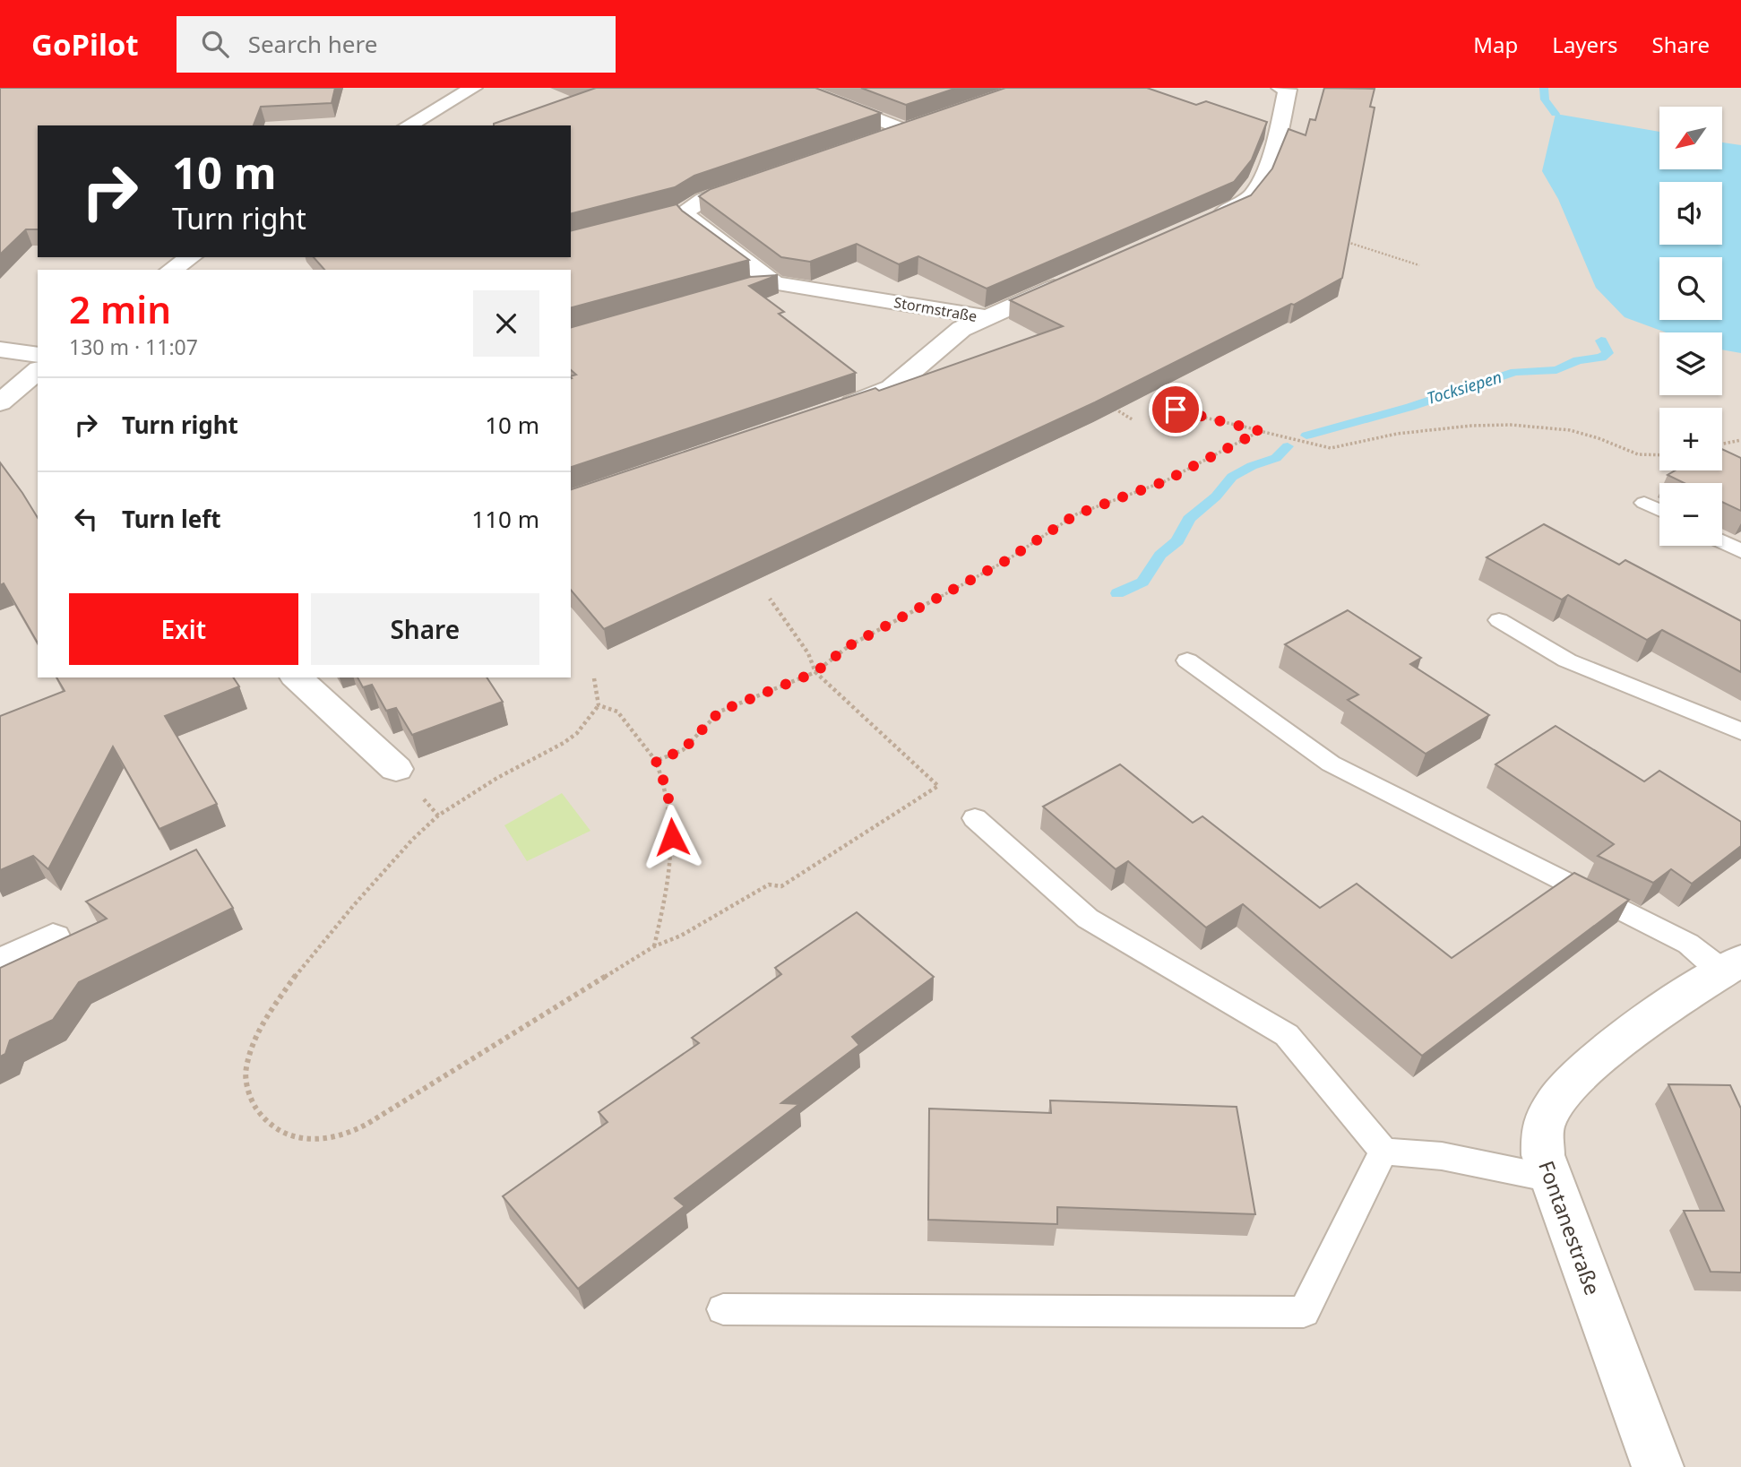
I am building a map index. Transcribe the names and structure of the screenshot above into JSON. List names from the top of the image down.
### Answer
{
  "streets": {
    "street": ["Stormstraße", "Fontanestraße"]
  },
  "water": ["Tocksiepen"],
  "north": "bottom left",
  "page": {
    "header": "GoPilot",
    "search": "Search here",
    "nav": ["Map", "Layers", "Share"],
    "map_buttons": ["+", "−"],
    "turn": ["10 m", "Turn right"],
    "heading": ["2 min", "130 m · 11:07"],
    "list": [
      {
        "name": "Turn right",
        "value": "10 m"
      },
      {
        "name": "Turn left",
        "value": "110 m"
      }
    ],
    "buttons": ["Exit", "Share"]
  }
}
